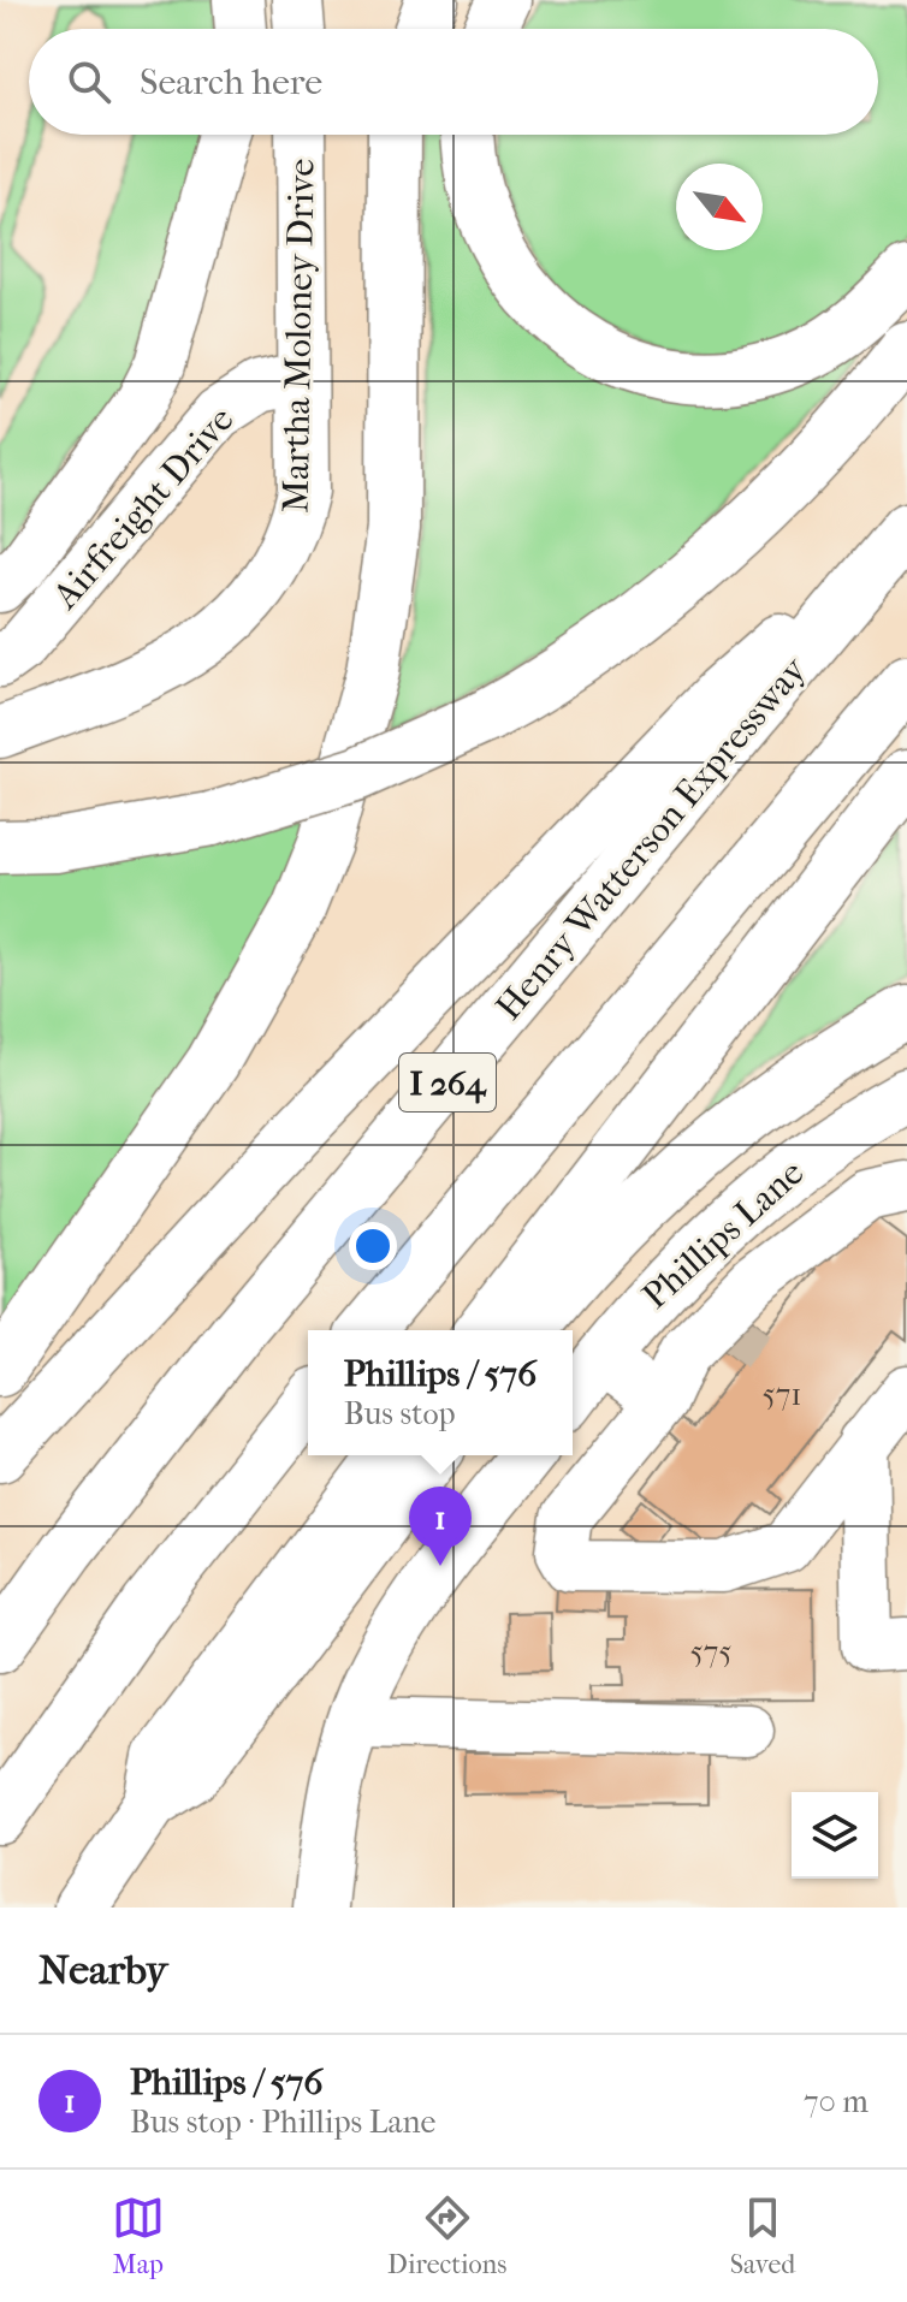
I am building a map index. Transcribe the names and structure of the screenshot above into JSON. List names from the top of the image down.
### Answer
{
  "streets": {
    "main road": ["Henry Watterson Expressway", "I 264", "Phillips Lane"],
    "street": ["Martha Moloney Drive", "Airfreight Drive"]
  },
  "crossings": [
    ["Martha Moloney Drive", "Airfreight Drive"]
  ],
  "house_numbers": ["571", "575"],
  "north": "bottom right",
  "page": {
    "search": "Search here",
    "popup": ["Phillips / 576", "Bus stop"],
    "pins": "1",
    "heading": "Nearby",
    "list": [
      {
        "mark": "1",
        "name": "Phillips / 576",
        "note": "Bus stop · Phillips Lane",
        "value": "70 m"
      }
    ],
    "nav": ["Map", "Directions", "Saved"]
  }
}
